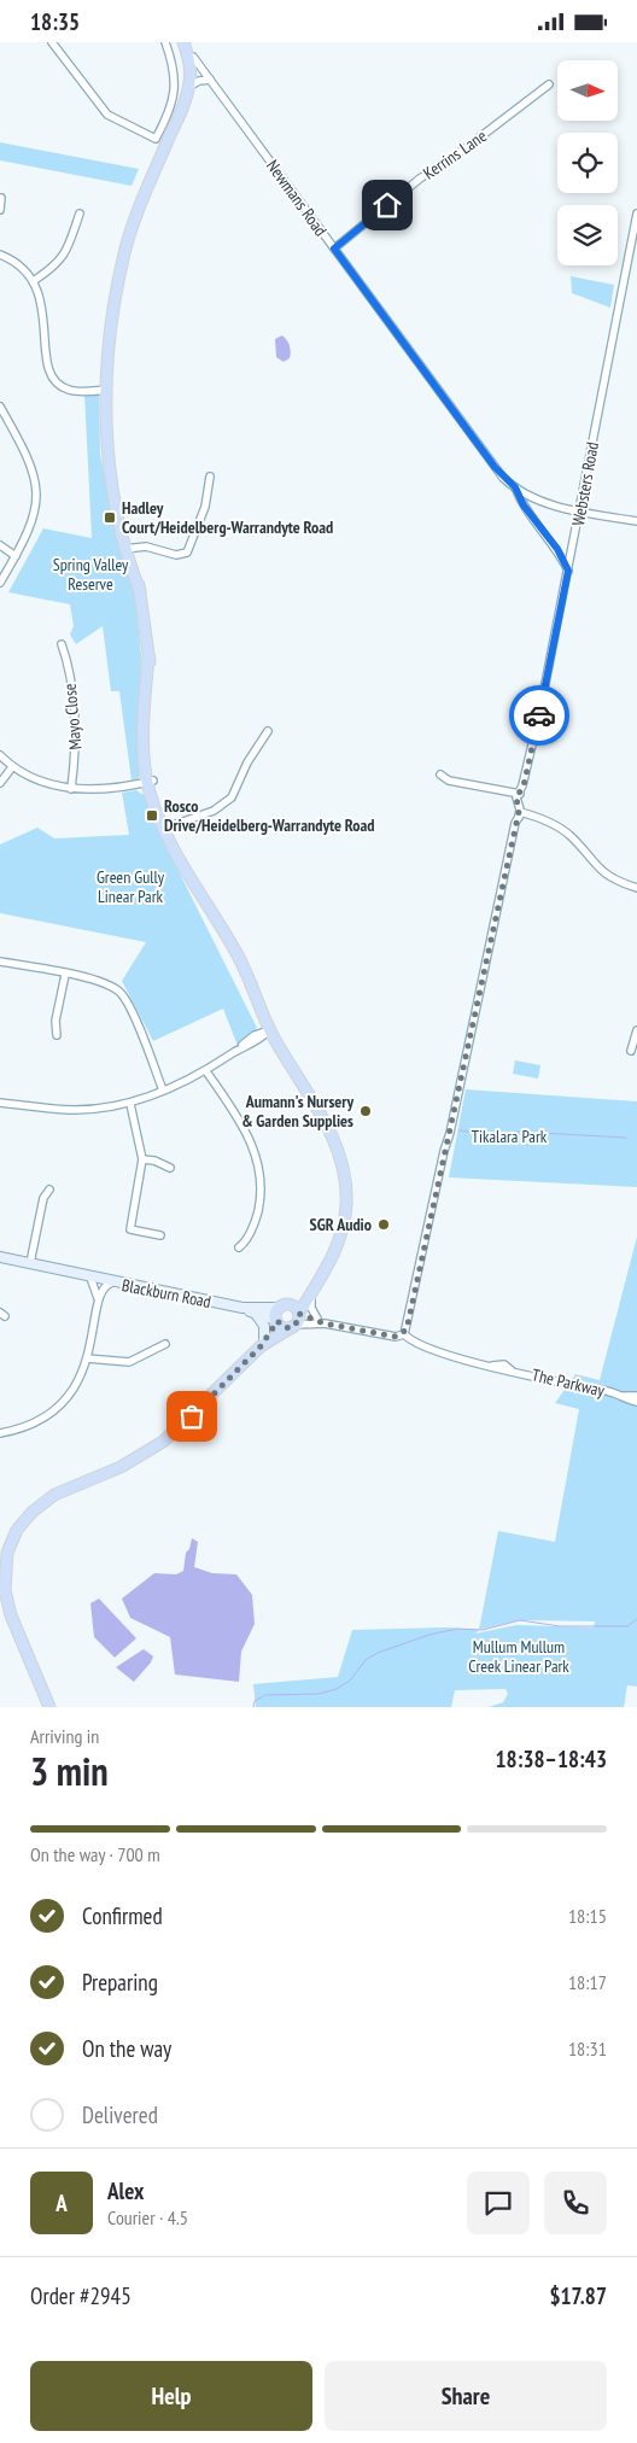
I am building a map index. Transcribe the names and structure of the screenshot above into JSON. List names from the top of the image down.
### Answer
{
  "streets": {
    "main road": ["Newmans Road", "Blackburn Road"],
    "street": [
      "Kerrins Lane",
      "Websters Road",
      "Mayo Close",
      "The Parkway"
    ]
  },
  "crossings": [
    ["Kerrins Lane", "Newmans Road"],
    ["Newmans Road", "Websters Road"],
    ["Websters Road", "The Parkway"]
  ],
  "parks": [
    "Spring Valley Reserve",
    "Green Gully Linear Park",
    "Tikalara Park",
    "Mullum Mullum Creek Linear Park"
  ],
  "places": {
    "transit": ["Hadley Court/Heidelberg-Warrandyte Road", "Rosco Drive/Heidelberg-Warrandyte Road"],
    "other": ["Aumann's Nursery & Garden Supplies", "SGR Audio"]
  },
  "north": "right",
  "page": {
    "status": "18:35",
    "heading": ["3 min", "Arriving in", "18:38–18:43"],
    "panel": [
      "Alex",
      "Courier · 4.5",
      "Order #2945",
      "$17.87"
    ],
    "bar": "On the way · 700 m",
    "list": [
      ["Confirmed", "18:15"],
      ["Preparing", "18:17"],
      ["On the way", "18:31"],
      "Delivered"
    ],
    "round": "A",
    "buttons": ["Help", "Share"]
  }
}
